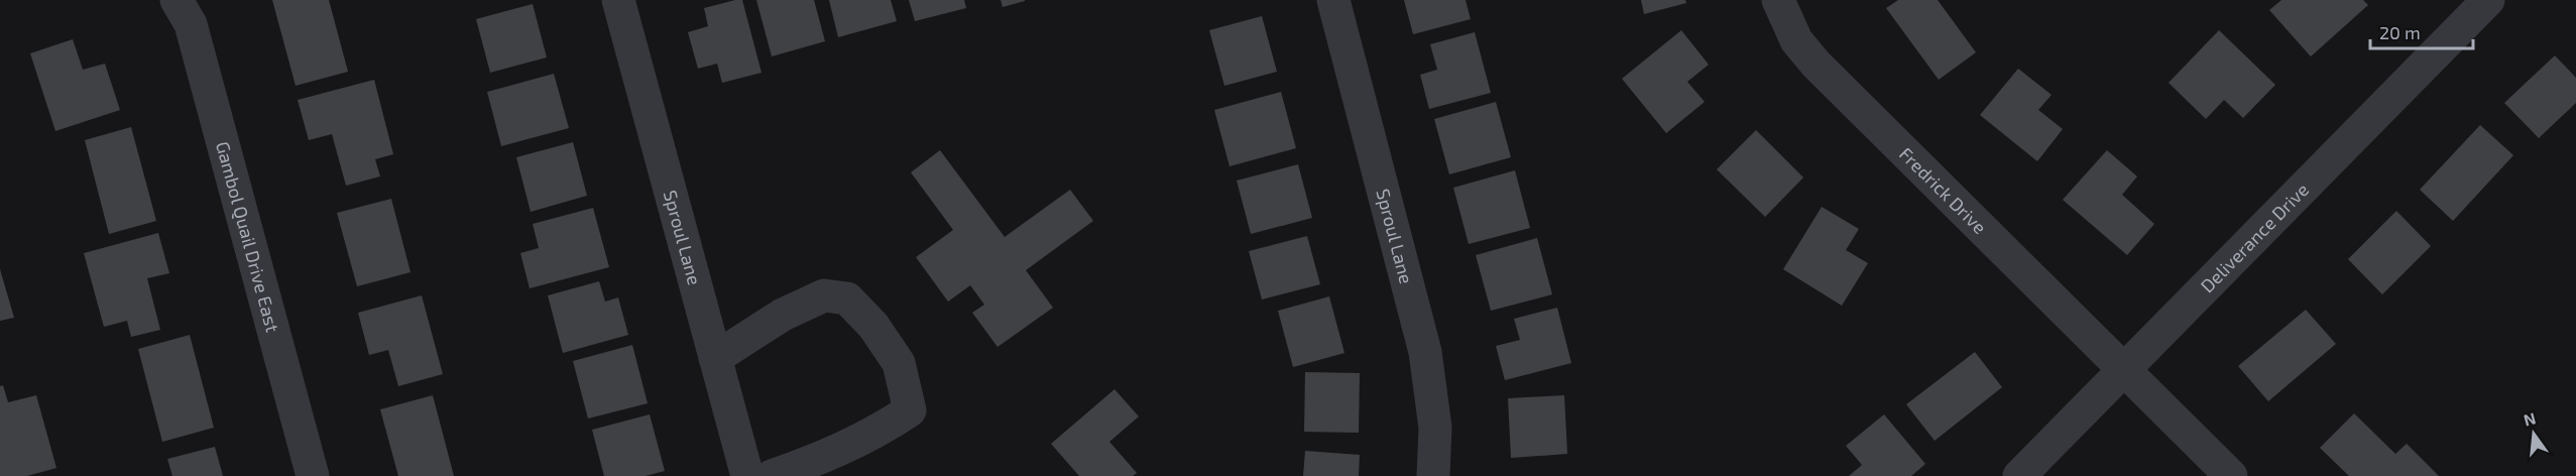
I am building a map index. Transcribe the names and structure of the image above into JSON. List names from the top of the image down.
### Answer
{
  "streets": {
    "street": [
      "Fredrick Drive",
      "Sproul Lane",
      "Gambol Quail Drive East",
      "Deliverance Drive"
    ]
  },
  "crossings": [
    ["Fredrick Drive", "Deliverance Drive"]
  ],
  "scale_bar": "20 m",
  "north": "top"
}
